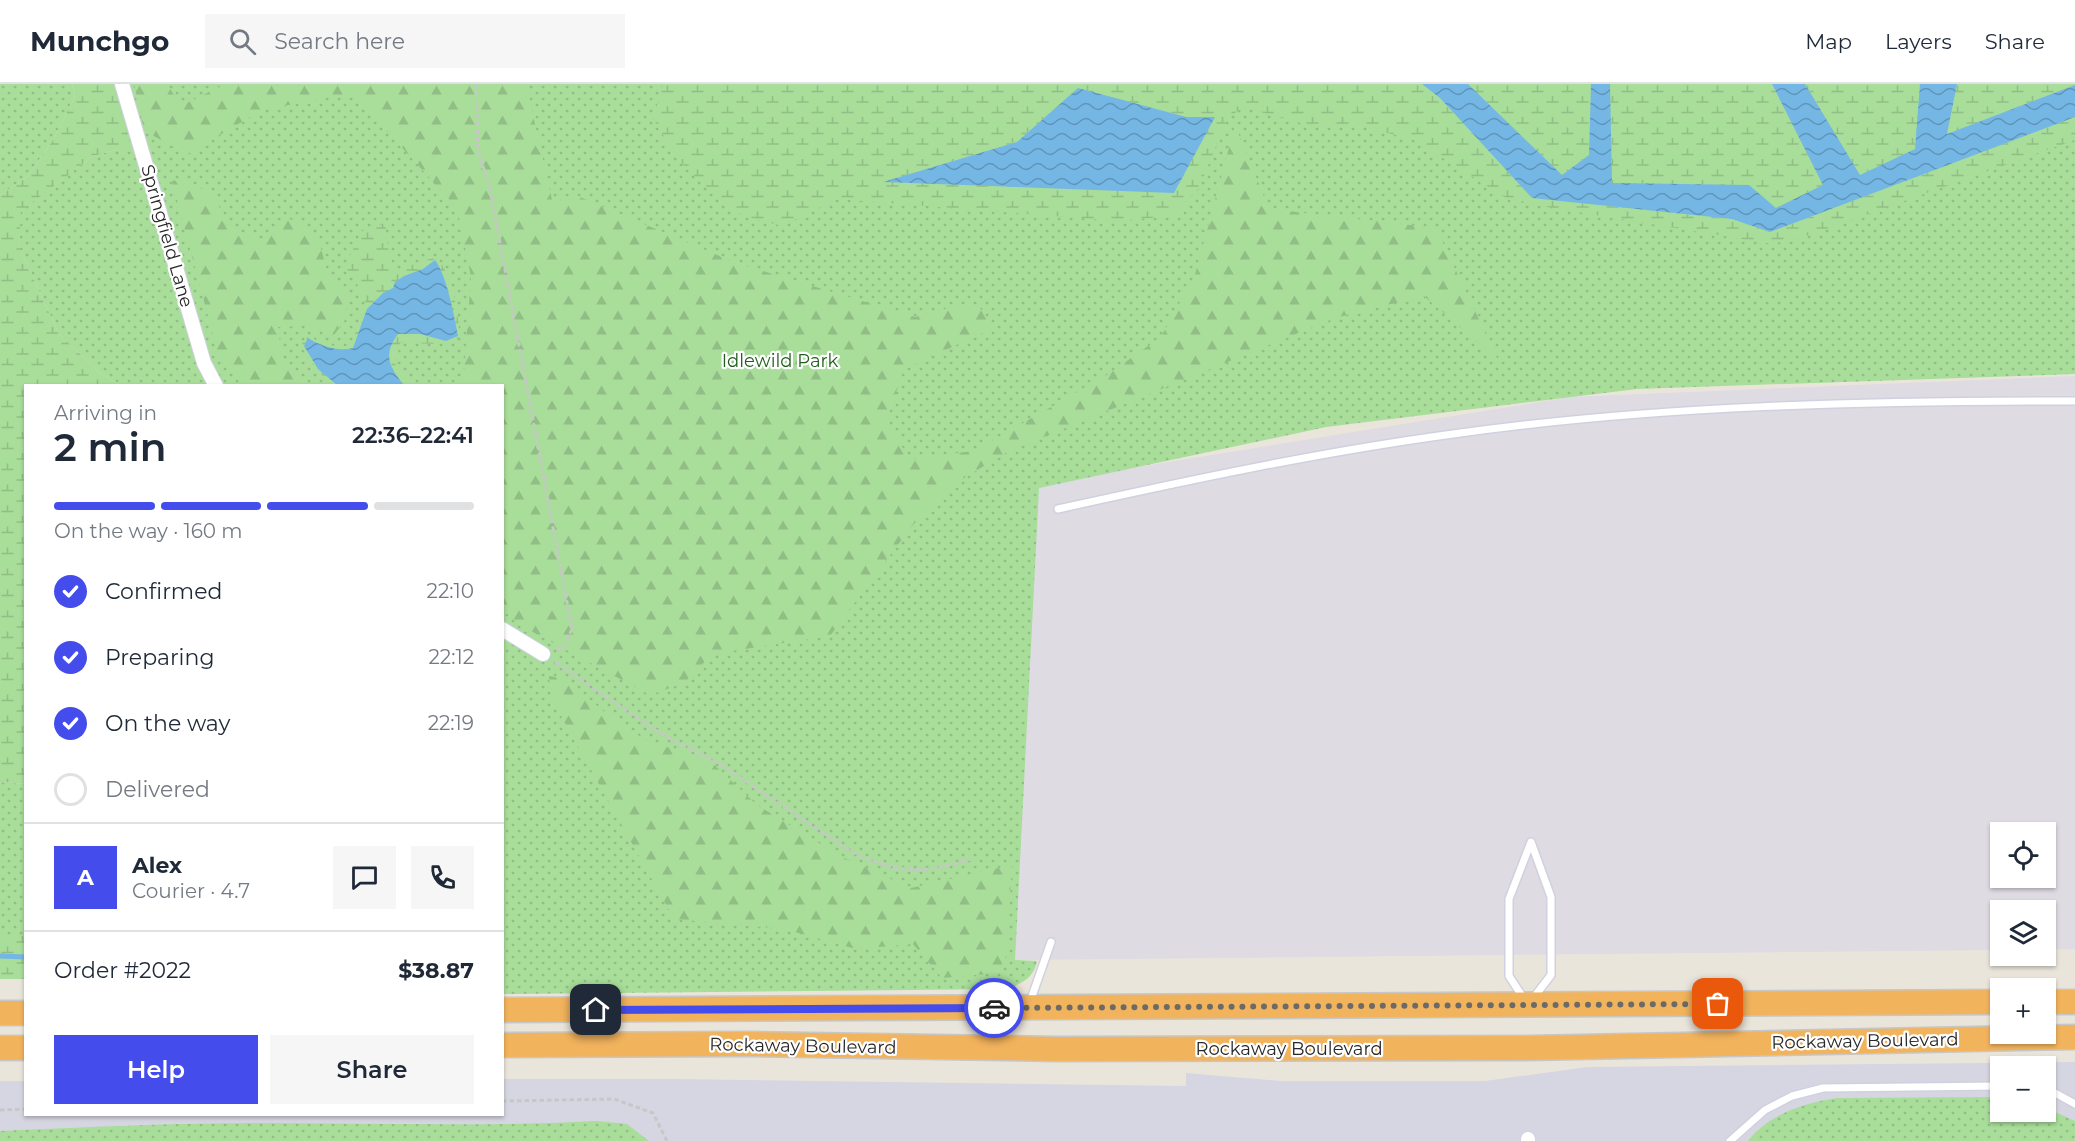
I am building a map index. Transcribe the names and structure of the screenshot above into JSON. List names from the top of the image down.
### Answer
{
  "streets": {
    "highway": ["Rockaway Boulevard"],
    "street": ["Springfield Lane"]
  },
  "parks": ["Idlewild Park"],
  "page": {
    "header": "Munchgo",
    "search": "Search here",
    "nav": ["Map", "Layers", "Share"],
    "heading": ["2 min", "Arriving in", "22:36–22:41"],
    "panel": [
      "Alex",
      "Courier · 4.7",
      "Order #2022",
      "$38.87"
    ],
    "bar": "On the way · 160 m",
    "list": [
      ["Confirmed", "22:10"],
      ["Preparing", "22:12"],
      ["On the way", "22:19"],
      "Delivered"
    ],
    "map_buttons": ["+", "−"],
    "round": "A",
    "buttons": ["Help", "Share"]
  }
}
